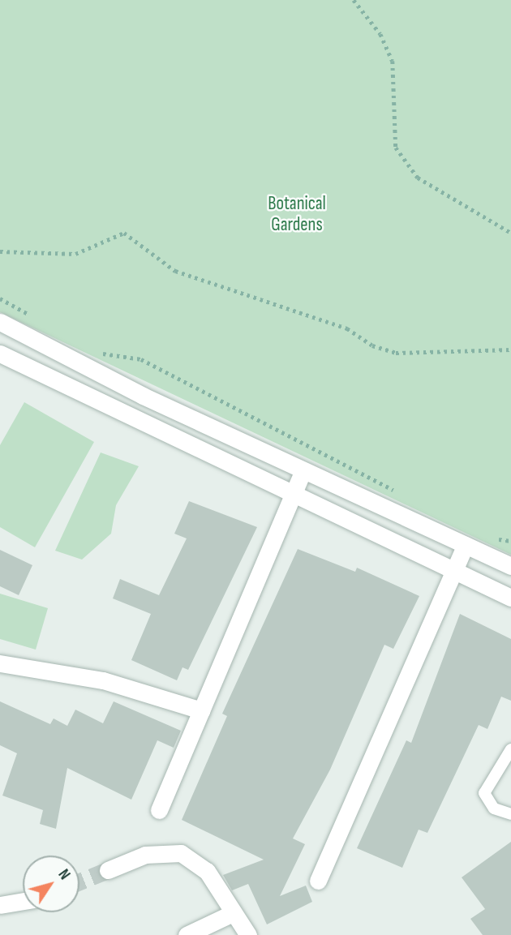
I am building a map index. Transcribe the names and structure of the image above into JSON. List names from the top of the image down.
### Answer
{
  "parks": ["Botanical Gardens"],
  "north": "top right"
}
